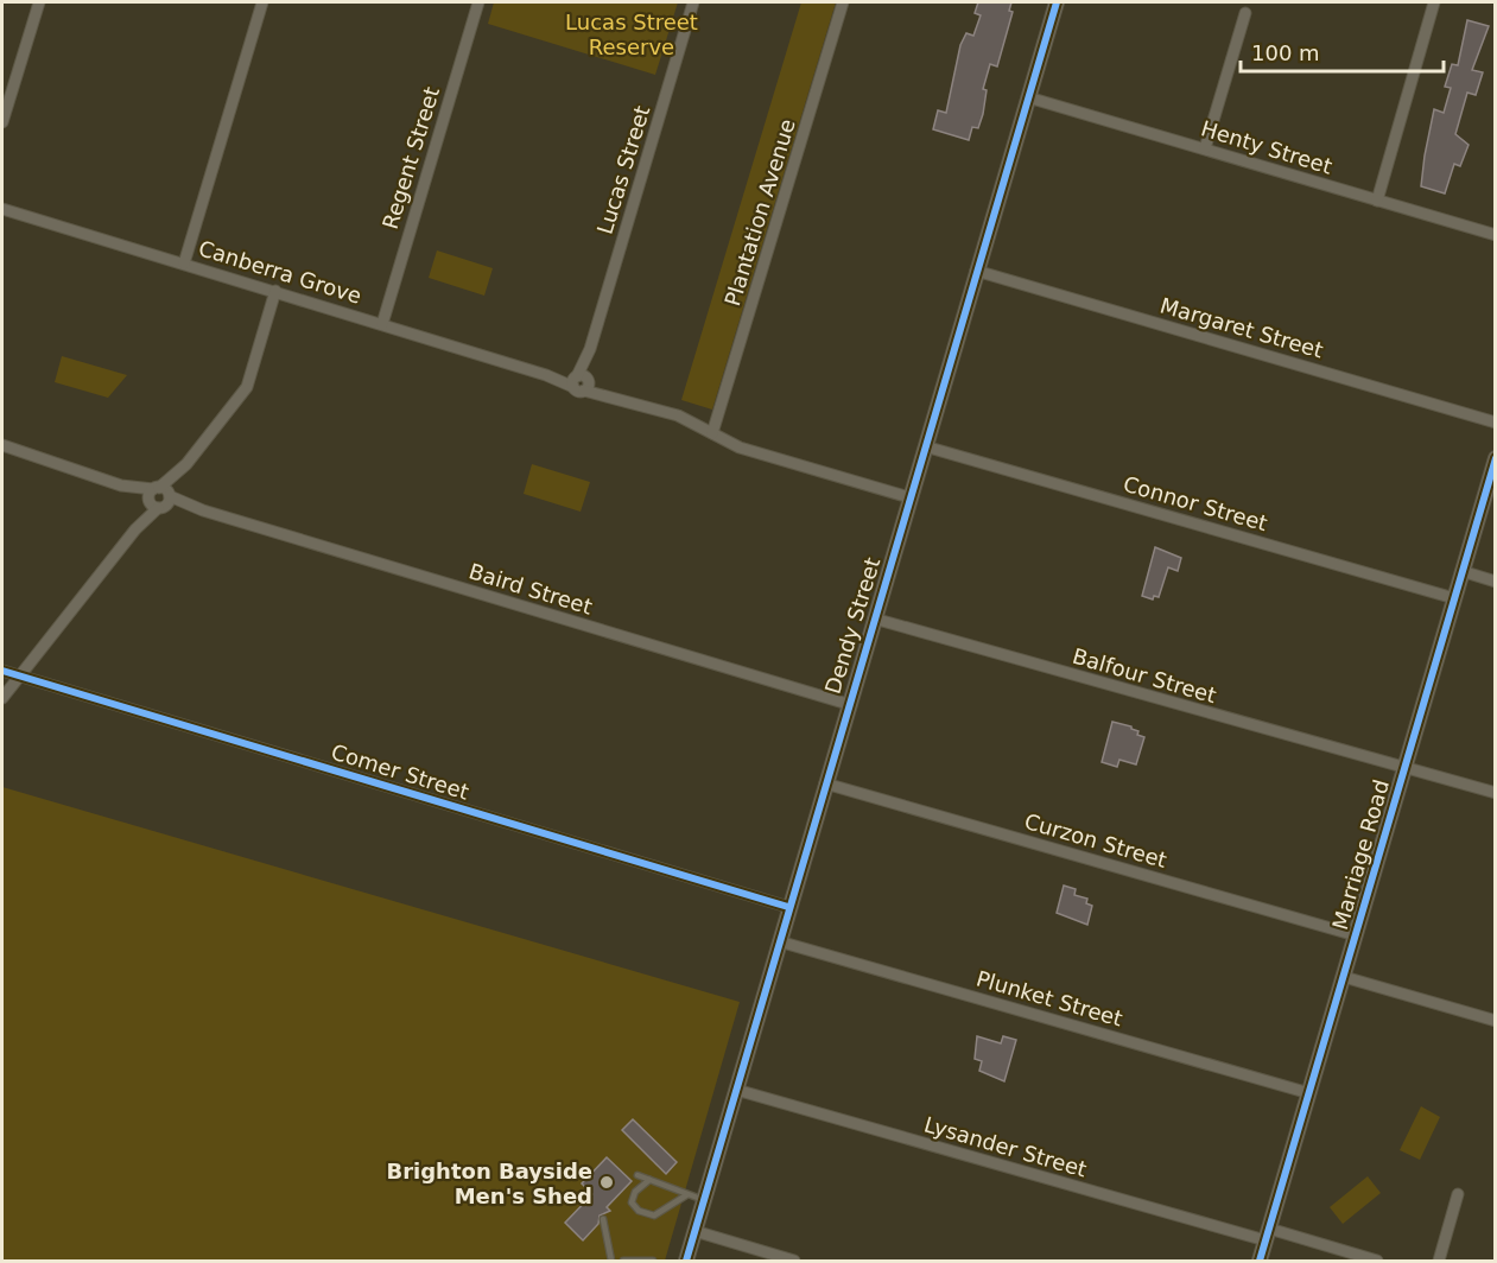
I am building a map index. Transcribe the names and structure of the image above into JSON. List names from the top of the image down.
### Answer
{
  "streets": {
    "street": [
      "Henty Street",
      "Regent Street",
      "Lucas Street",
      "Plantation Avenue",
      "Canberra Grove",
      "Margaret Street",
      "Connor Street",
      "Baird Street",
      "Dendy Street",
      "Balfour Street",
      "Comer Street",
      "Curzon Street",
      "Marriage Road",
      "Plunket Street",
      "Lysander Street"
    ]
  },
  "crossings": [
    ["Henty Street", "Dendy Street"],
    ["Regent Street", "Canberra Grove"],
    ["Lucas Street", "Canberra Grove"],
    ["Plantation Avenue", "Canberra Grove"],
    ["Canberra Grove", "Dendy Street"],
    ["Margaret Street", "Dendy Street"],
    ["Connor Street", "Dendy Street"],
    ["Connor Street", "Marriage Road"],
    ["Baird Street", "Dendy Street"],
    ["Dendy Street", "Balfour Street"],
    ["Dendy Street", "Comer Street"],
    ["Dendy Street", "Curzon Street"],
    ["Dendy Street", "Plunket Street"],
    ["Dendy Street", "Lysander Street"],
    ["Balfour Street", "Marriage Road"],
    ["Curzon Street", "Marriage Road"],
    ["Marriage Road", "Plunket Street"],
    ["Marriage Road", "Lysander Street"]
  ],
  "parks": ["Lucas Street Reserve"],
  "places": ["Brighton Bayside Men's Shed"],
  "scale_bar": "100 m"
}
